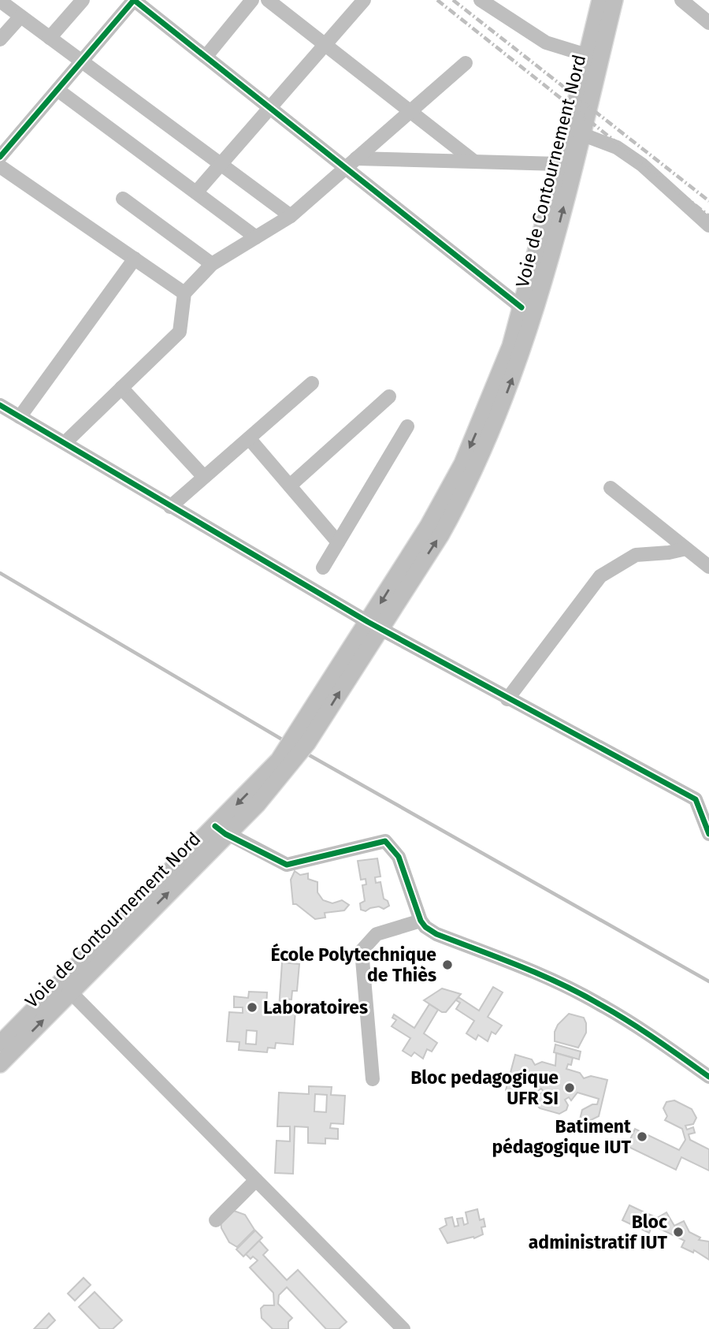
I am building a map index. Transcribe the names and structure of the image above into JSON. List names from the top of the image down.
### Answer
{
  "streets": {
    "main road": ["Voie de Contournement Nord"]
  },
  "places": [
    "École Polytechnique de Thiès",
    "Laboratoires",
    "Bloc pedagogique UFR SI",
    "Batiment pédagogique IUT",
    "Bloc administratif IUT"
  ]
}
